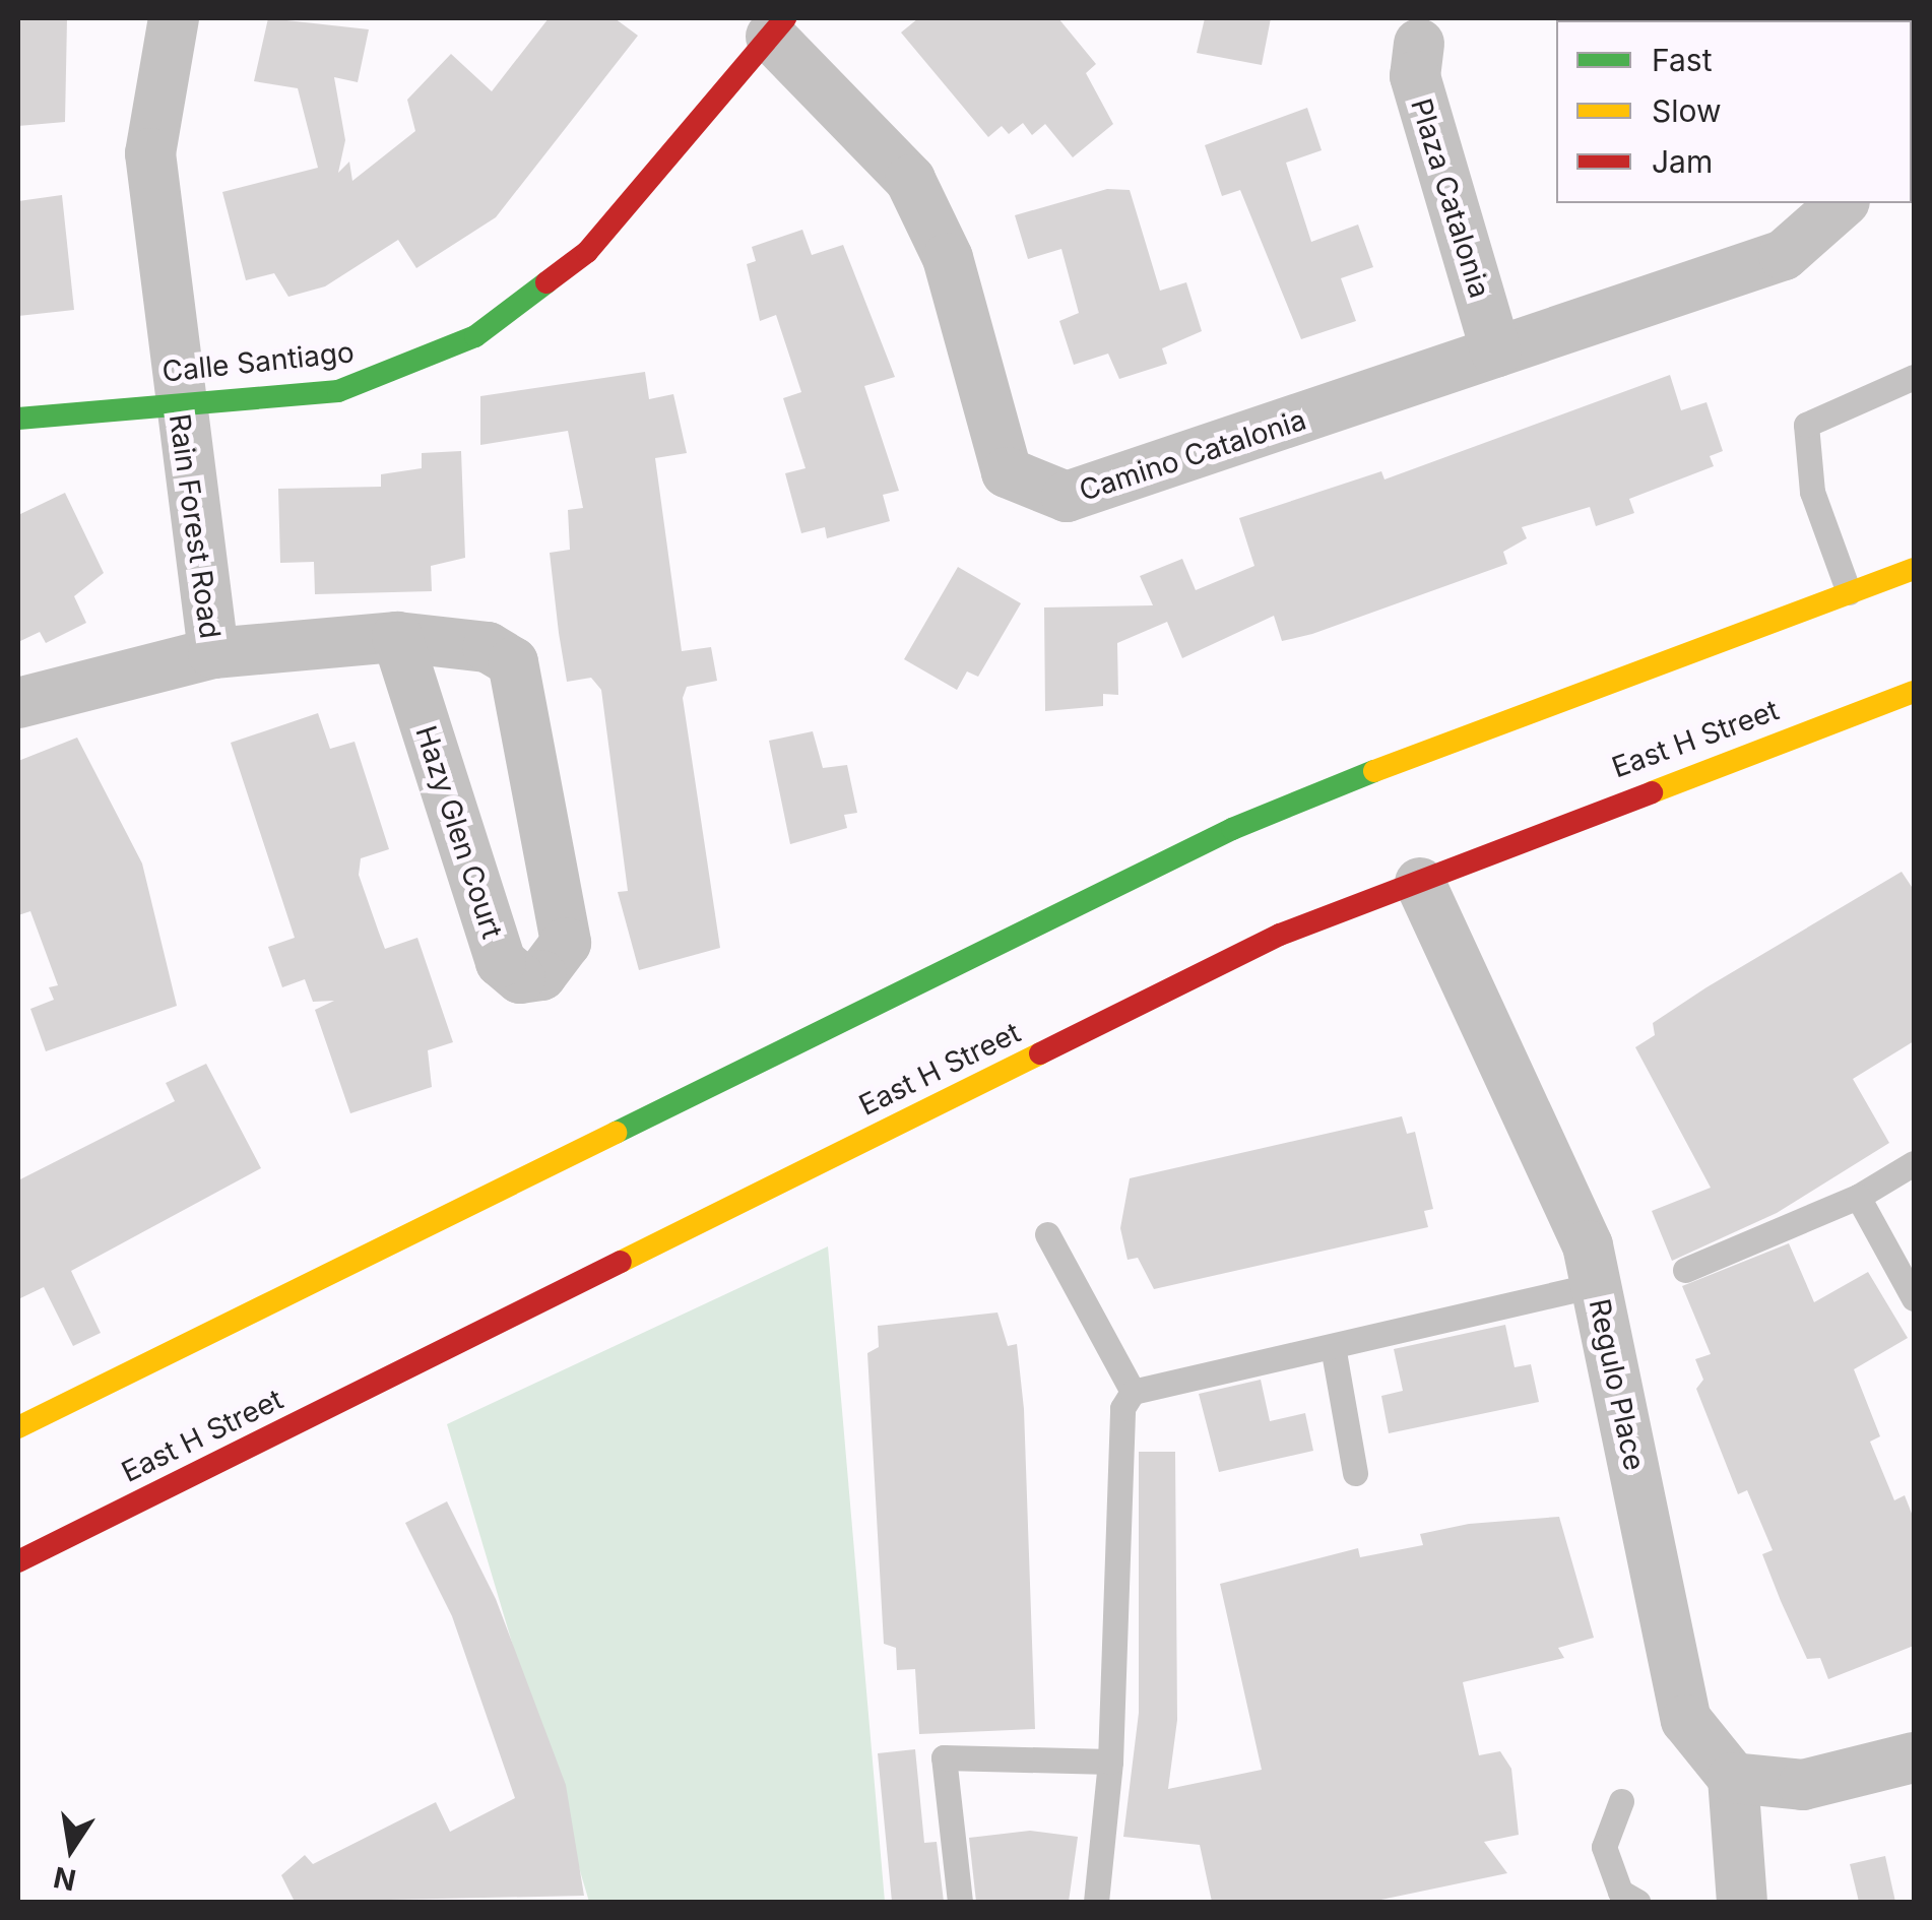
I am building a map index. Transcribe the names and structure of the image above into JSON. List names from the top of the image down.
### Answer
{
  "streets": {
    "main road": ["Calle Santiago", "East H Street"],
    "street": [
      "Plaza Catalonia",
      "Camino Catalonia",
      "Rain Forest Road",
      "Hazy Glen Court",
      "Regulo Place"
    ]
  },
  "crossings": [
    ["Plaza Catalonia", "Camino Catalonia"],
    ["Calle Santiago", "Camino Catalonia"],
    ["Calle Santiago", "Rain Forest Road"],
    ["Rain Forest Road", "Hazy Glen Court"],
    ["East H Street", "Regulo Place"]
  ],
  "legend": ["Fast", "Slow", "Jam"],
  "north": "bottom"
}
